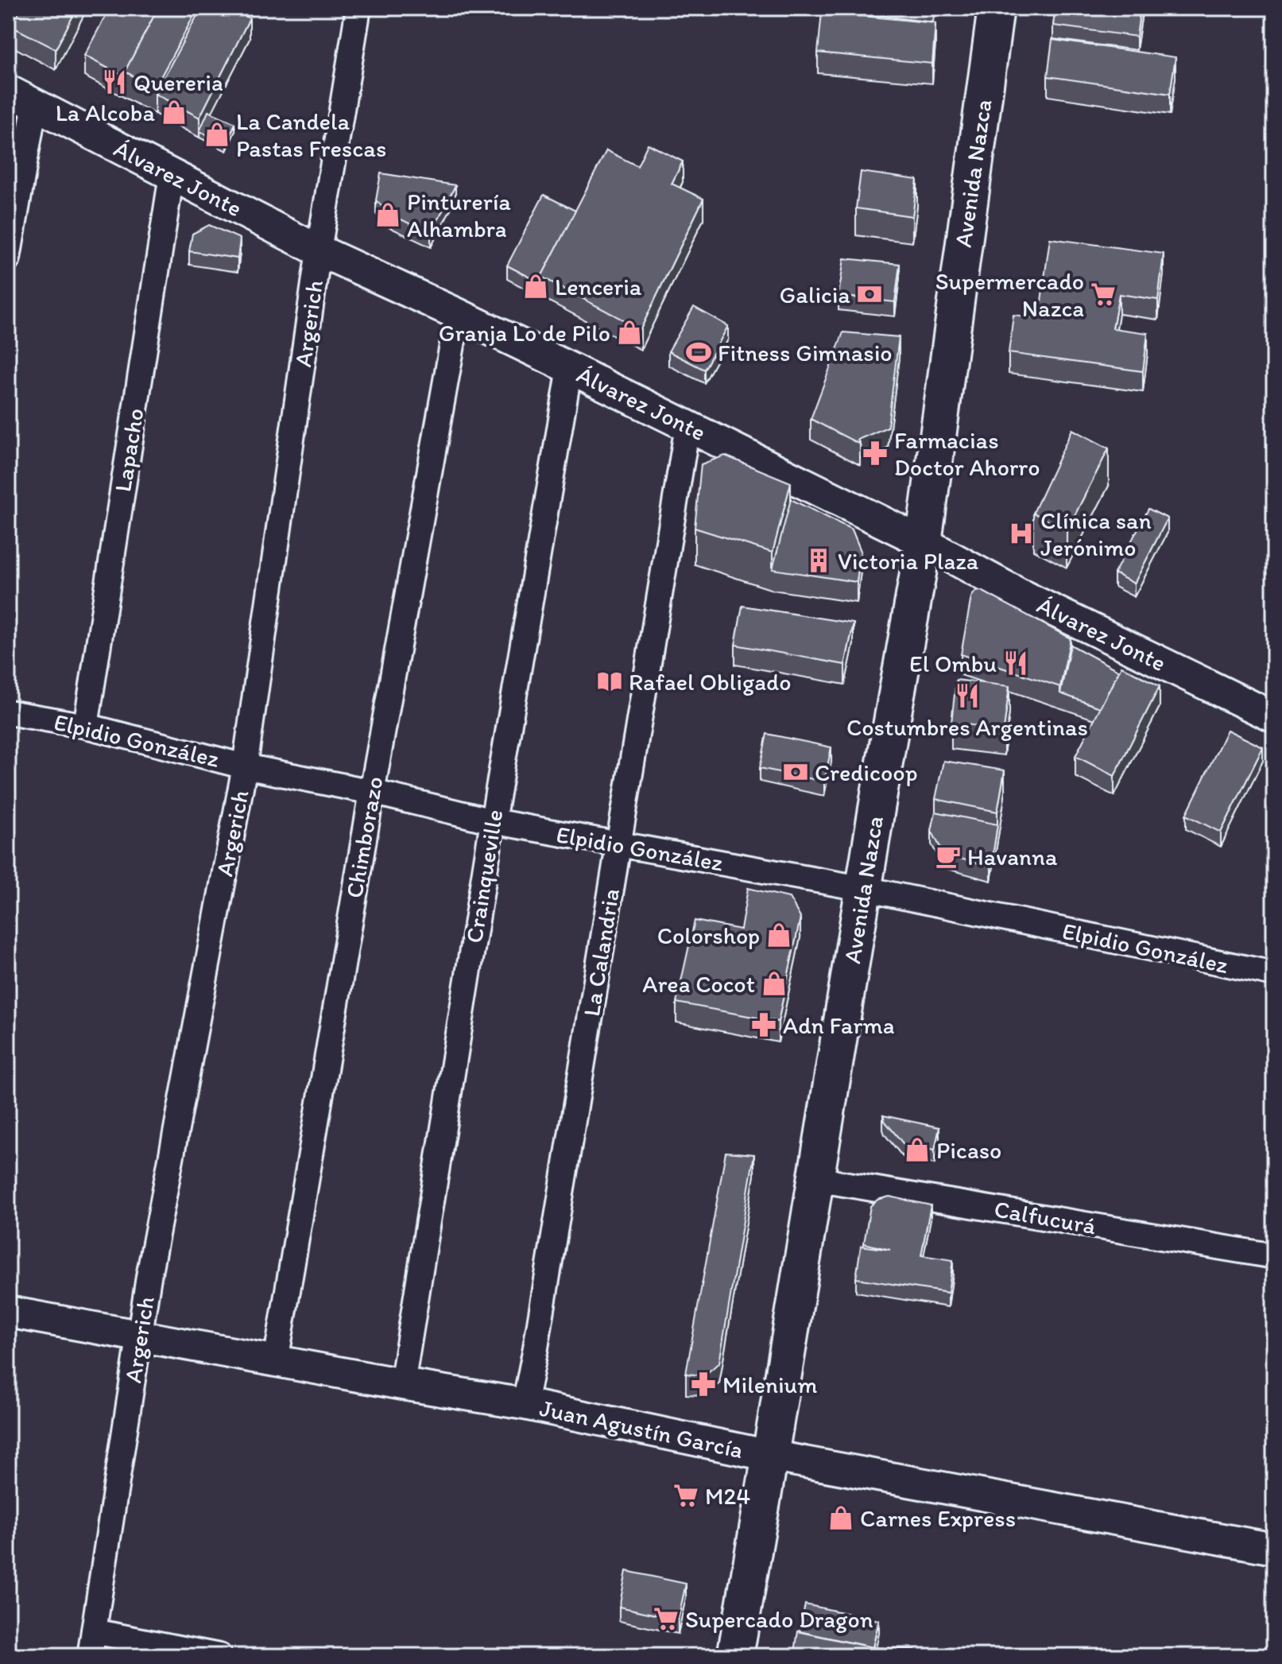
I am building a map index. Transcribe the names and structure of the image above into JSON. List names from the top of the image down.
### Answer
{
  "streets": {
    "main road": ["Avenida Nazca"],
    "street": [
      "Álvarez Jonte",
      "Argerich",
      "Lapacho",
      "Elpidio González",
      "Chimborazo",
      "Crainqueville",
      "La Calandria",
      "Calfucurá",
      "Juan Agustín García"
    ]
  },
  "crossings": [
    ["Avenida Nazca", "Álvarez Jonte"],
    ["Avenida Nazca", "Elpidio González"],
    ["Avenida Nazca", "Calfucurá"],
    ["Avenida Nazca", "Juan Agustín García"],
    ["Álvarez Jonte", "Argerich"],
    ["Álvarez Jonte", "Lapacho"],
    ["Álvarez Jonte", "Chimborazo"],
    ["Álvarez Jonte", "Crainqueville"],
    ["Álvarez Jonte", "La Calandria"],
    ["Argerich", "Elpidio González"],
    ["Argerich", "Juan Agustín García"],
    ["Lapacho", "Elpidio González"],
    ["Elpidio González", "Chimborazo"],
    ["Elpidio González", "Crainqueville"],
    ["Elpidio González", "La Calandria"],
    ["Chimborazo", "Juan Agustín García"],
    ["Crainqueville", "Juan Agustín García"],
    ["La Calandria", "Juan Agustín García"]
  ],
  "places": {
    "restaurant": ["Quereria", "El Ombu", "Costumbres Argentinas"],
    "shop": [
      "La Alcoba",
      "La Candela Pastas Frescas",
      "Pinturería Alhambra",
      "Lenceria",
      "Granja Lo de Pilo",
      "Colorshop",
      "Area Cocot",
      "Picaso",
      "Carnes Express"
    ],
    "bank": ["Galicia", "Credicoop"],
    "supermarket": ["Supermercado Nazca", "M24", "Supercado Dragon"],
    "sports": ["Fitness Gimnasio"],
    "pharmacy": ["Farmacias Doctor Ahorro", "Adn Farma", "Milenium"],
    "hospital": ["Clínica san Jerónimo"],
    "building": ["Victoria Plaza"],
    "library": ["Rafael Obligado"],
    "cafe": ["Havanna"]
  }
}
